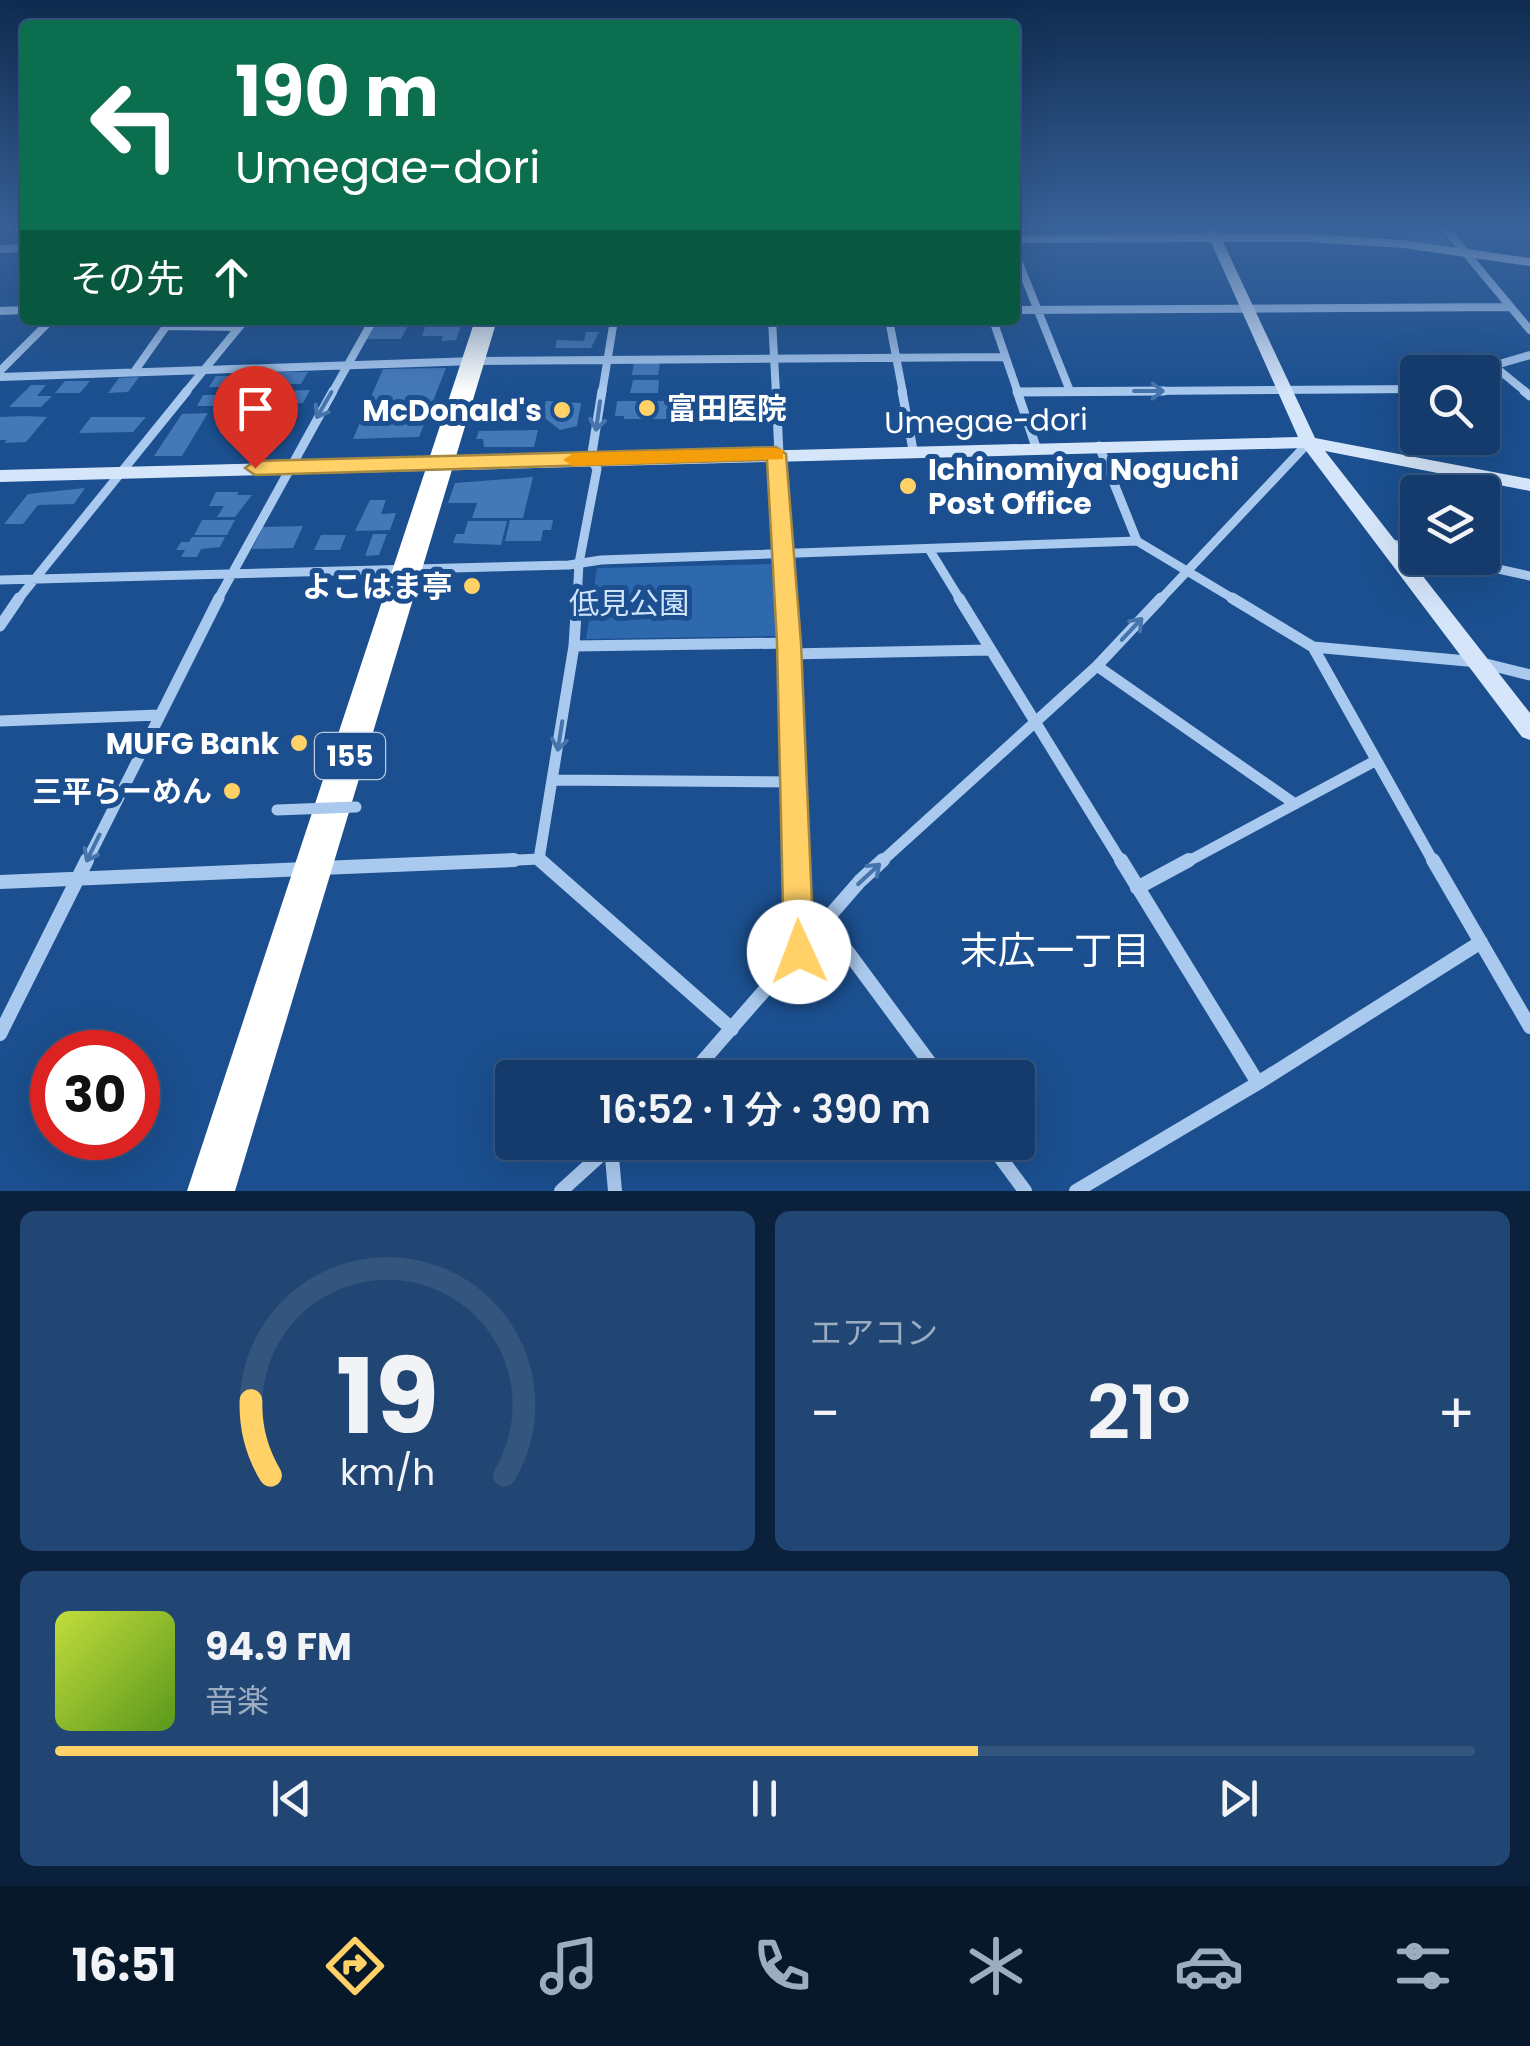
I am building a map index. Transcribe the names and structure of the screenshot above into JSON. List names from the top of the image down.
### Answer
{
  "streets": {
    "highway": ["155"],
    "street": ["Umegae-dori"]
  },
  "crossings": [
    ["Umegae-dori", "155"]
  ],
  "districts": ["末広一丁目"],
  "parks": ["低見公園"],
  "places": [
    "富田医院",
    "McDonald's",
    "Ichinomiya Noguchi Post Office",
    "よこはま亭",
    "MUFG Bank",
    "三平らーめん"
  ],
  "page": {
    "turn": ["190 m", "Umegae-dori"],
    "then": "その先",
    "limit": "30",
    "trip": "16:52 · 1 分 · 390 m",
    "tile": "エアコン",
    "heat": ["−", "21°", "+"],
    "song": ["94.9 FM", "音楽"],
    "tabs": "16:51",
    "gauge": ["19", "km/h"]
  }
}
